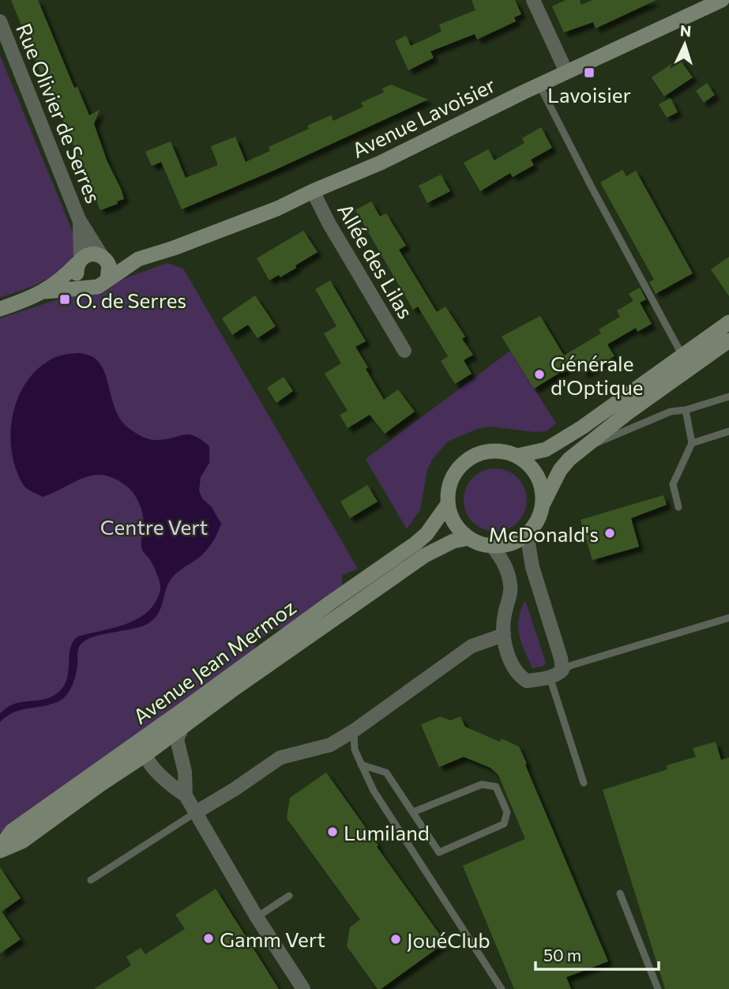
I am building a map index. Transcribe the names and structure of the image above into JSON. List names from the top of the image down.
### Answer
{
  "streets": {
    "main road": ["Avenue Lavoisier", "Avenue Jean Mermoz"],
    "street": ["Rue Olivier de Serres", "Allée des Lilas"]
  },
  "crossings": [
    ["Rue Olivier de Serres", "Avenue Lavoisier"],
    ["Avenue Lavoisier", "Allée des Lilas"]
  ],
  "parks": ["Centre Vert"],
  "places": {
    "transit": ["Lavoisier", "O. de Serres"],
    "other": [
      "Générale d'Optique",
      "McDonald's",
      "Lumiland",
      "Gamm Vert",
      "JouéClub"
    ]
  },
  "scale_bar": "50 m",
  "north": "top"
}
